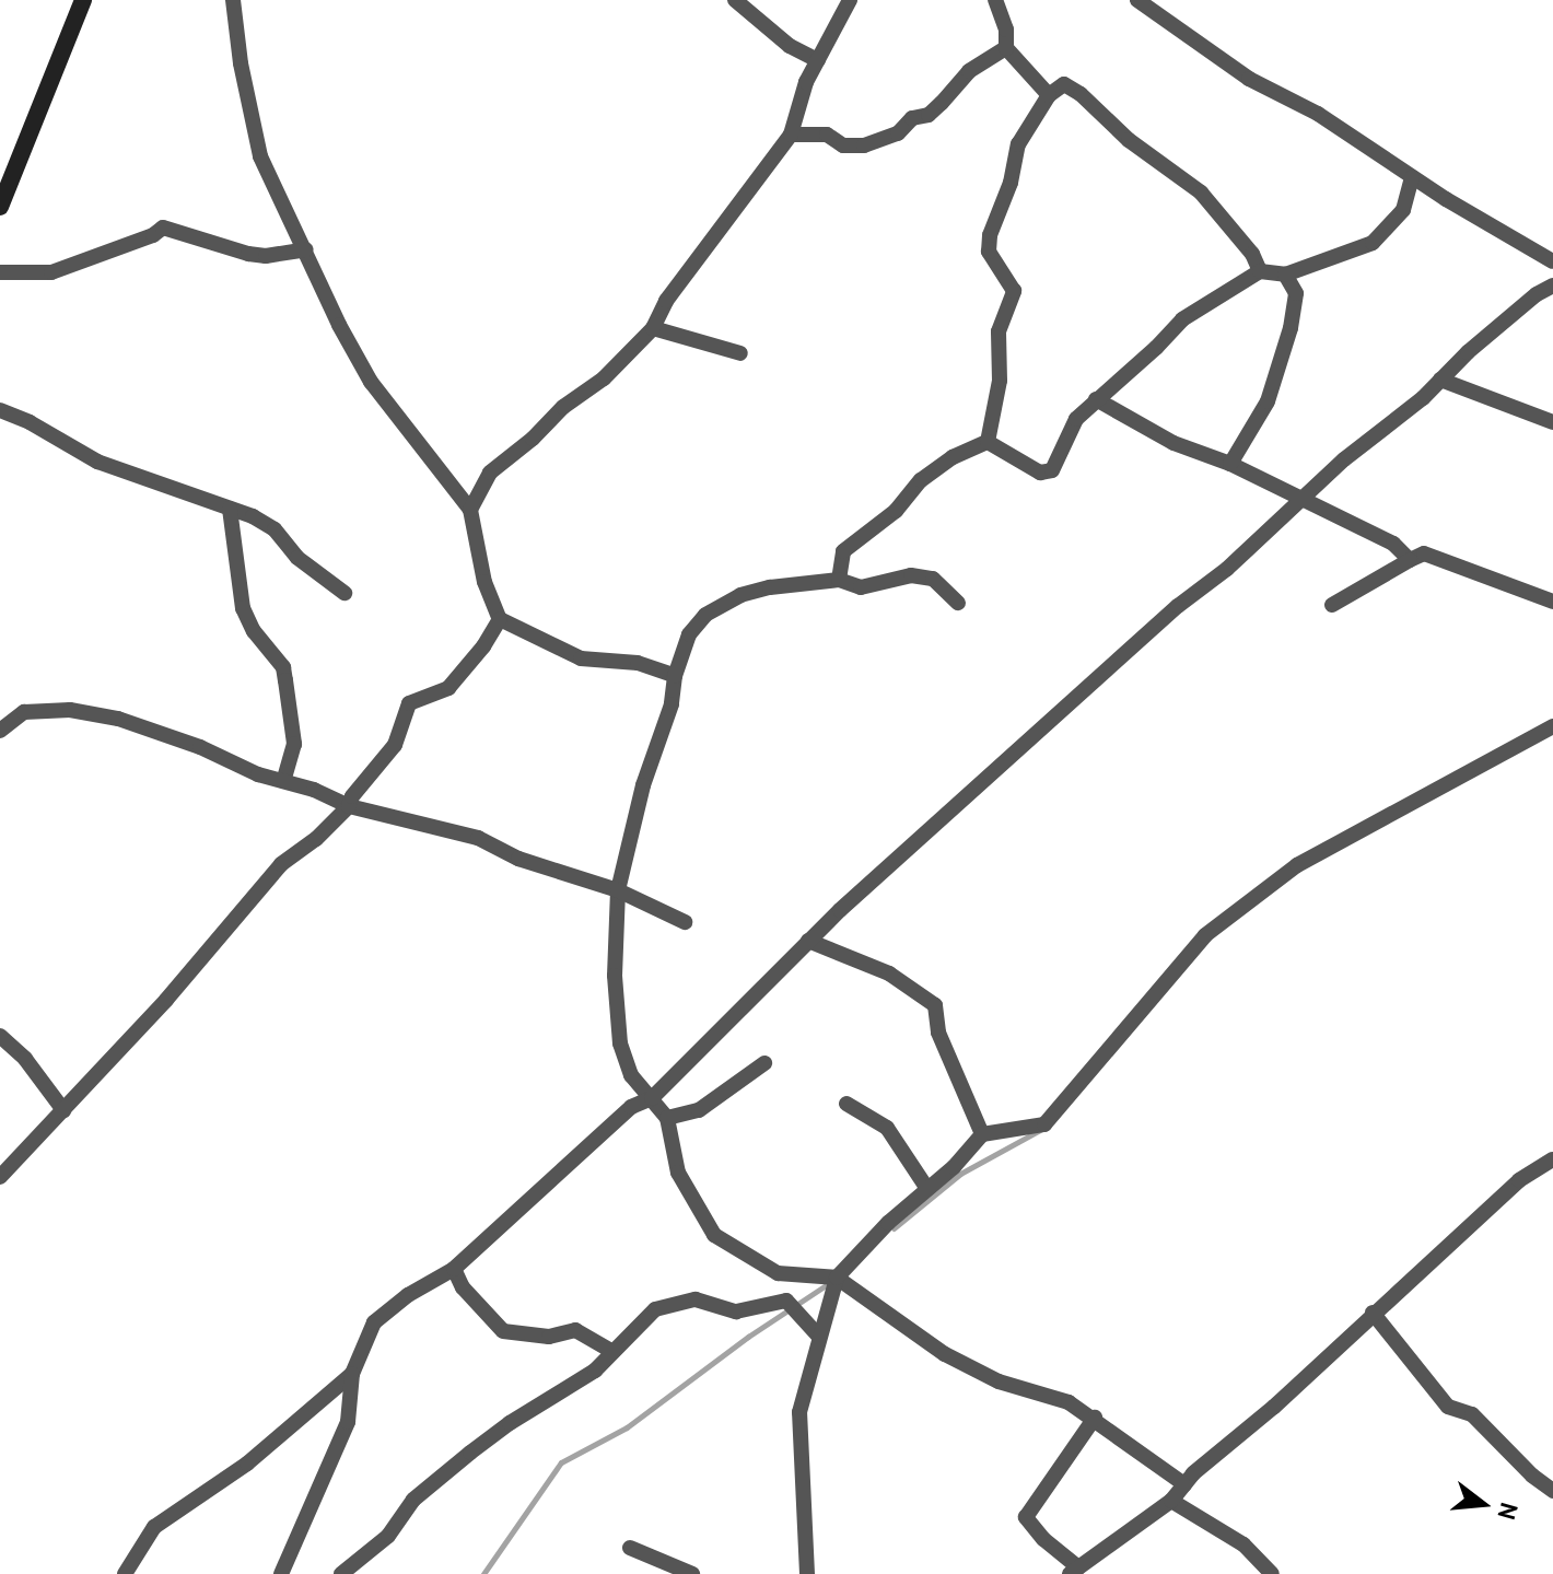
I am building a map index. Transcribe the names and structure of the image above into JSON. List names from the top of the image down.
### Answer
{
  "north": "right"
}
